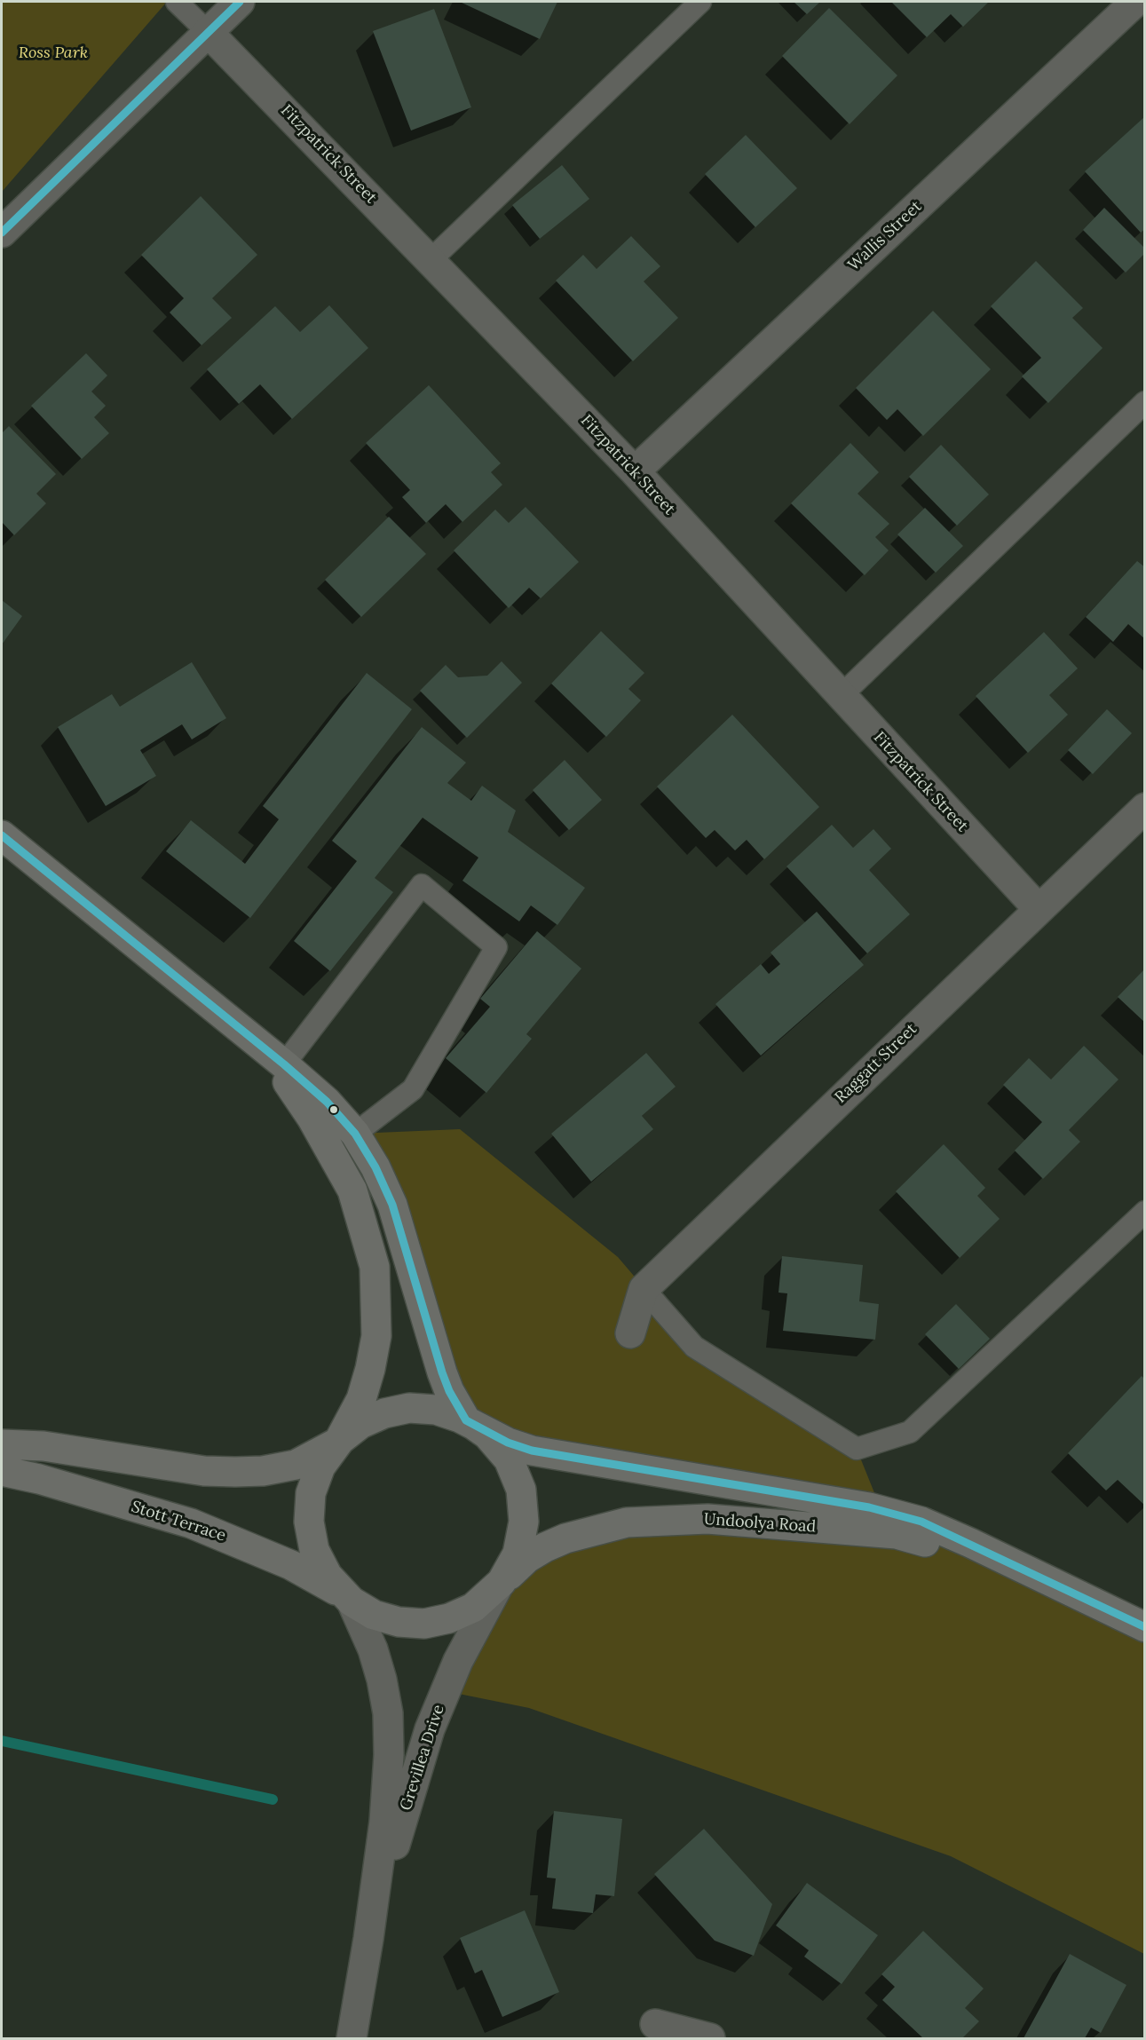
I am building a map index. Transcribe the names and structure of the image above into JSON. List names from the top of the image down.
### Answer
{
  "streets": {
    "main road": ["Stott Terrace", "Undoolya Road"],
    "street": [
      "Fitzpatrick Street",
      "Wallis Street",
      "Raggatt Street",
      "Grevillea Drive"
    ]
  },
  "crossings": [
    ["Fitzpatrick Street", "Wallis Street"],
    ["Fitzpatrick Street", "Raggatt Street"],
    ["Stott Terrace", "Undoolya Road"],
    ["Stott Terrace", "Grevillea Drive"],
    ["Undoolya Road", "Grevillea Drive"]
  ],
  "parks": ["Ross Park"]
}
